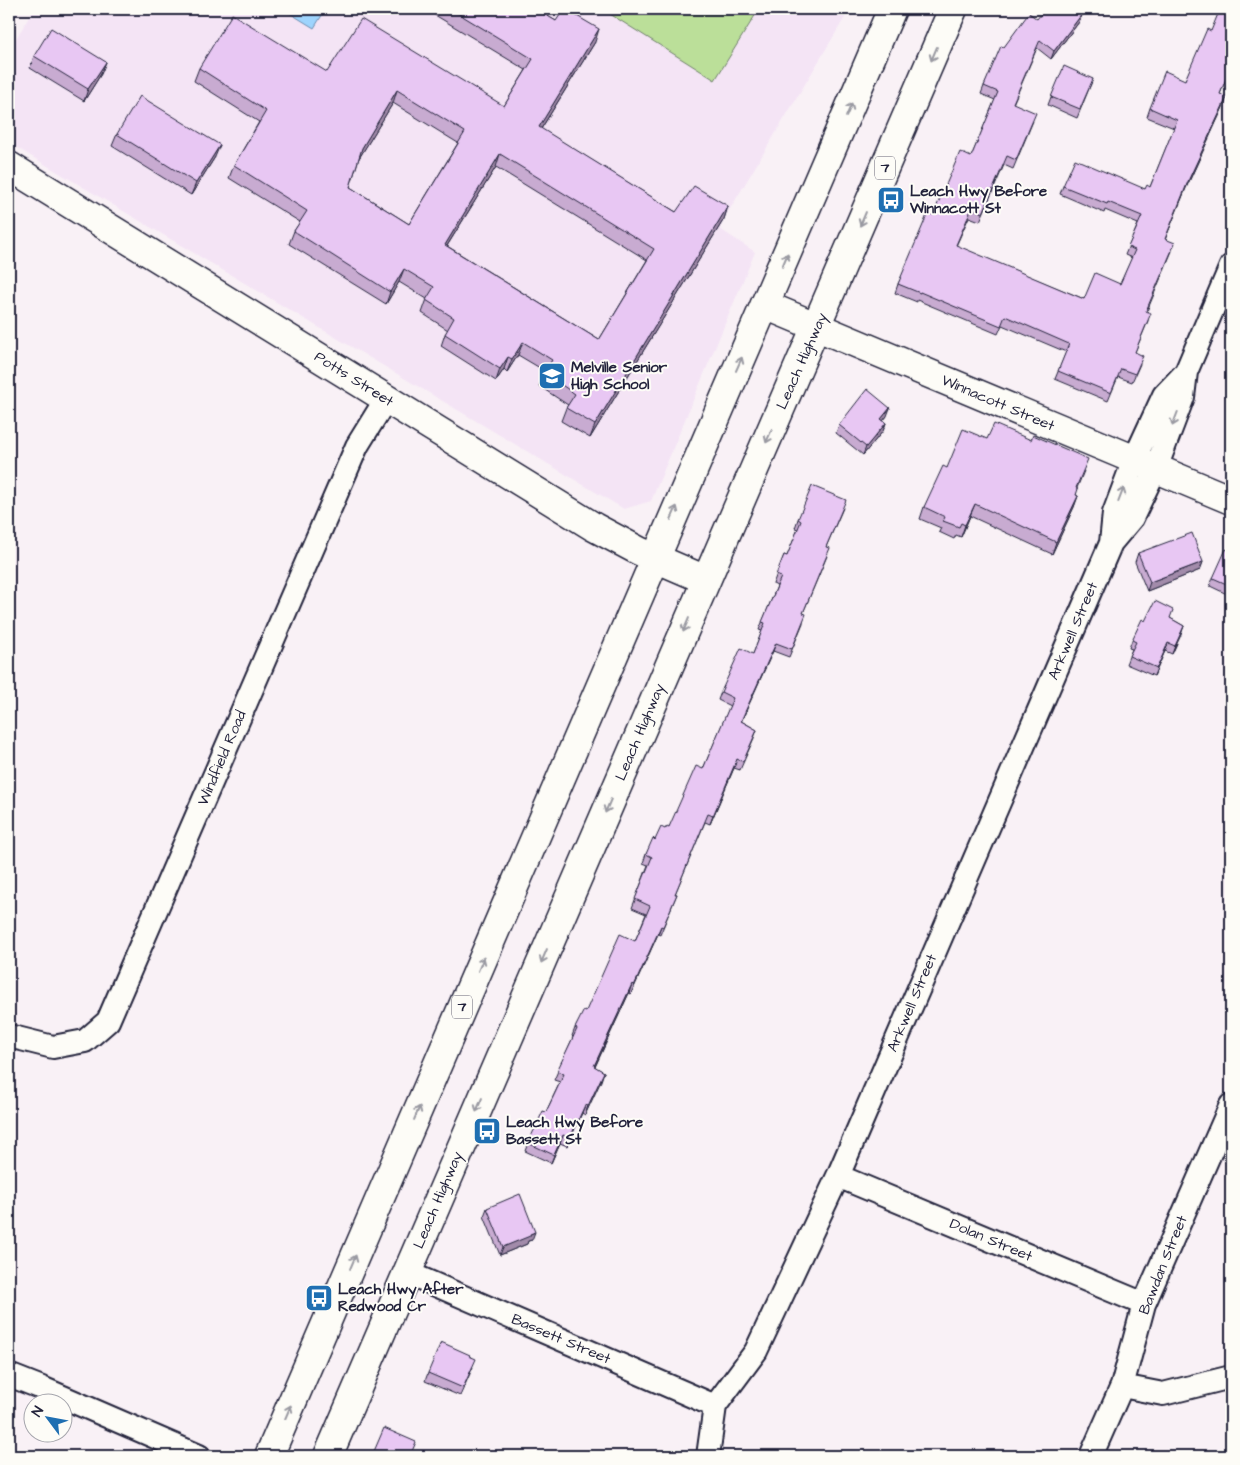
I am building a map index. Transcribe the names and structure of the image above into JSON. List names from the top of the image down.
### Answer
{
  "streets": {
    "main road": [
      "7",
      "Leach Highway",
      "Potts Street",
      "Winnacott Street"
    ],
    "street": [
      "Arkwell Street",
      "Windfield Road",
      "Dolan Street",
      "Bawdan Street",
      "Bassett Street"
    ]
  },
  "crossings": [
    ["7", "Potts Street"],
    ["7", "Winnacott Street"],
    ["Leach Highway", "Potts Street"],
    ["Leach Highway", "Winnacott Street"],
    ["Leach Highway", "Bassett Street"],
    ["Potts Street", "Windfield Road"],
    ["Winnacott Street", "Arkwell Street"],
    ["Arkwell Street", "Dolan Street"],
    ["Arkwell Street", "Bassett Street"],
    ["Dolan Street", "Bawdan Street"]
  ],
  "places": {
    "bus stop": ["Leach Hwy Before Winnacott St", "Leach Hwy Before Bassett St", "Leach Hwy After Redwood Cr"],
    "school or university": ["Melville Senior High School"]
  },
  "north": "top left"
}
